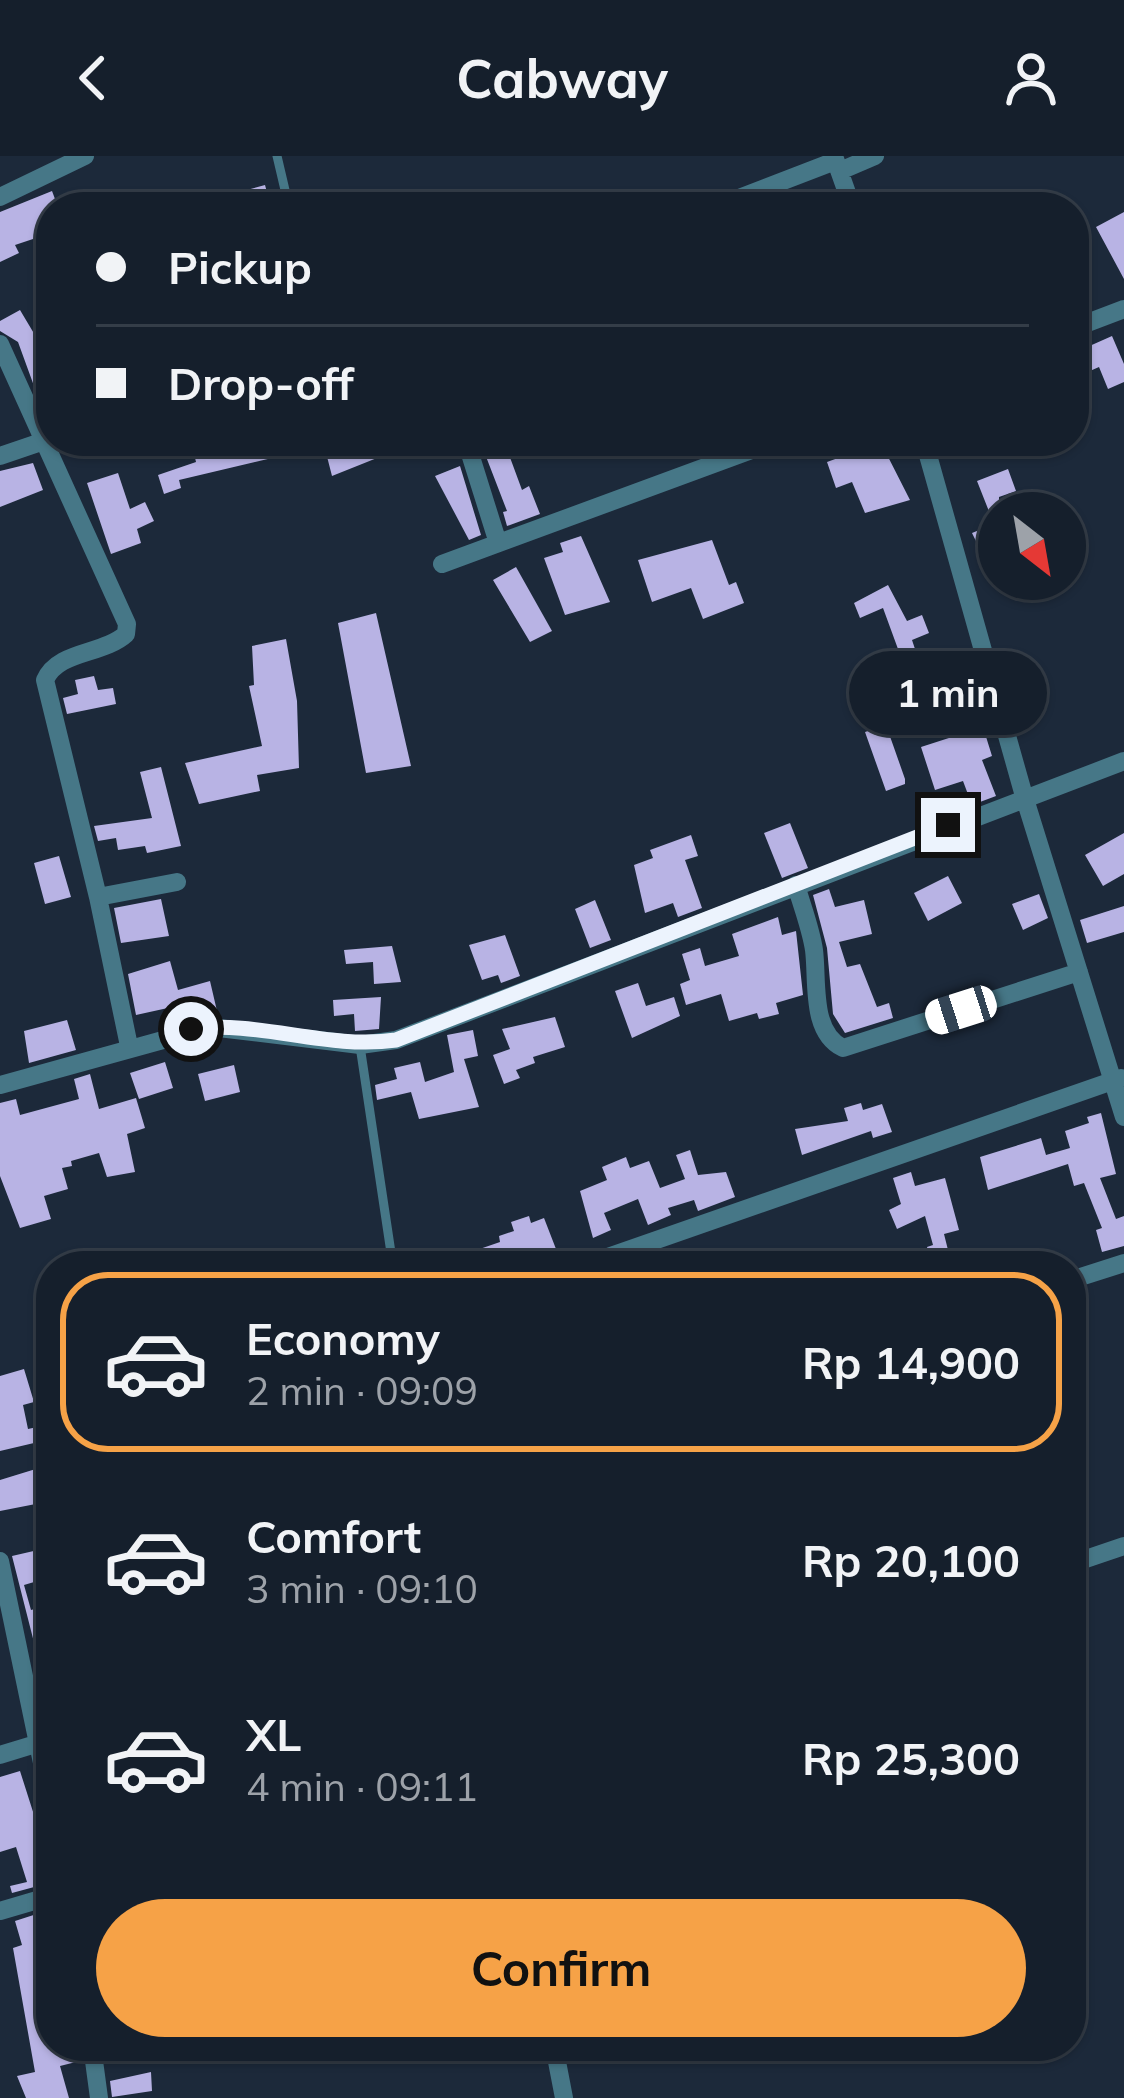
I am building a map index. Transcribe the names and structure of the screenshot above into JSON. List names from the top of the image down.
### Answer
{
  "north": "bottom right",
  "page": {
    "header": "Cabway",
    "banner": ["Pickup", "Drop-off"],
    "bubble": "1 min",
    "list": [
      {
        "name": "Economy",
        "note": "2 min · 09:09",
        "value": "Rp 14,900"
      },
      {
        "name": "Comfort",
        "note": "3 min · 09:10",
        "value": "Rp 20,100"
      },
      {
        "name": "XL",
        "note": "4 min · 09:11",
        "value": "Rp 25,300"
      }
    ],
    "buttons": "Confirm"
  }
}
